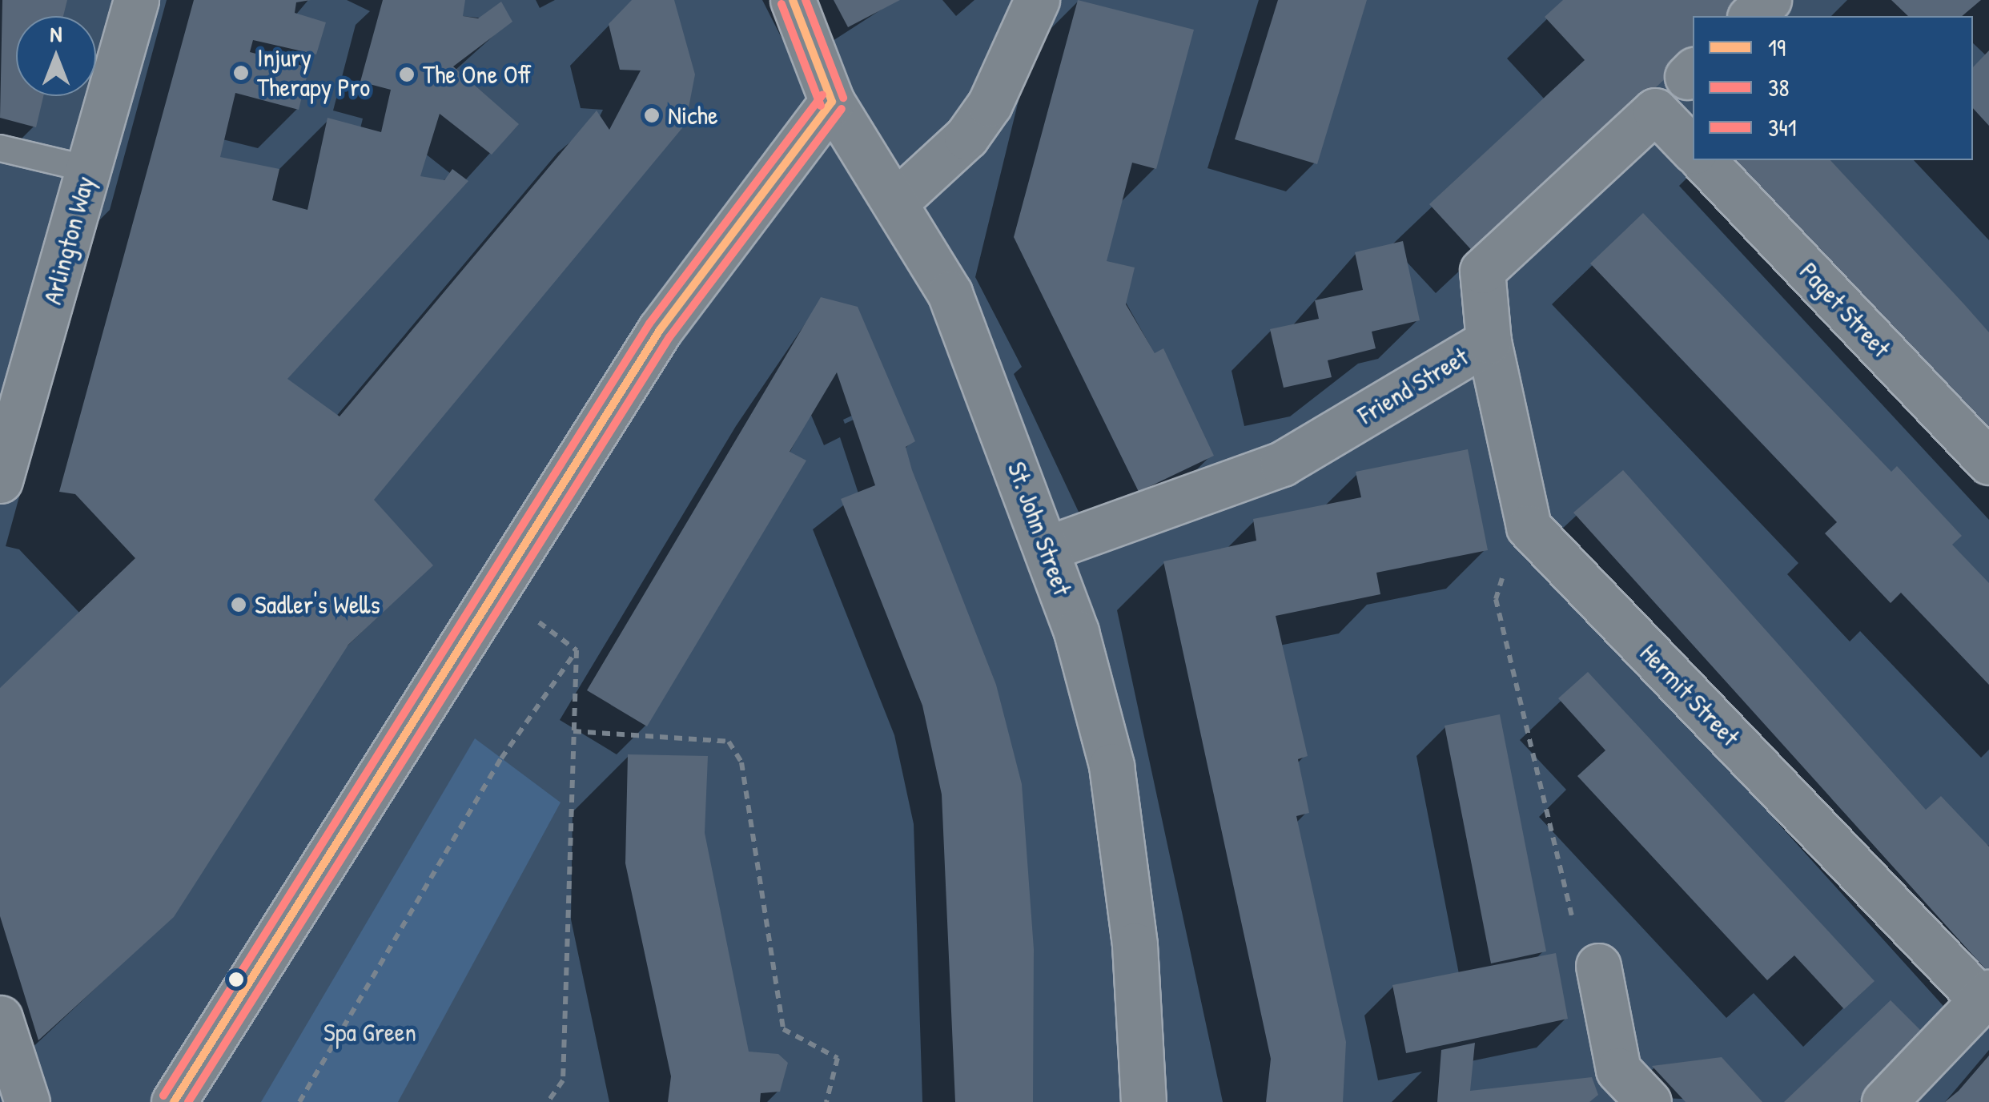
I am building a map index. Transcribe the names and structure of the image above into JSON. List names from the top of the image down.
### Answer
{
  "streets": {
    "street": [
      "Arlington Way",
      "Paget Street",
      "Friend Street",
      "St. John Street",
      "Hermit Street"
    ]
  },
  "crossings": [
    ["Friend Street", "St. John Street"],
    ["Friend Street", "Hermit Street"]
  ],
  "parks": ["Spa Green"],
  "places": [
    "Injury Therapy Pro",
    "The One Off",
    "Niche",
    "Sadler's Wells"
  ],
  "lines": ["transit line 19", "transit line 341", "transit line 38"],
  "legend": ["19", "38", "341"],
  "north": "top"
}
